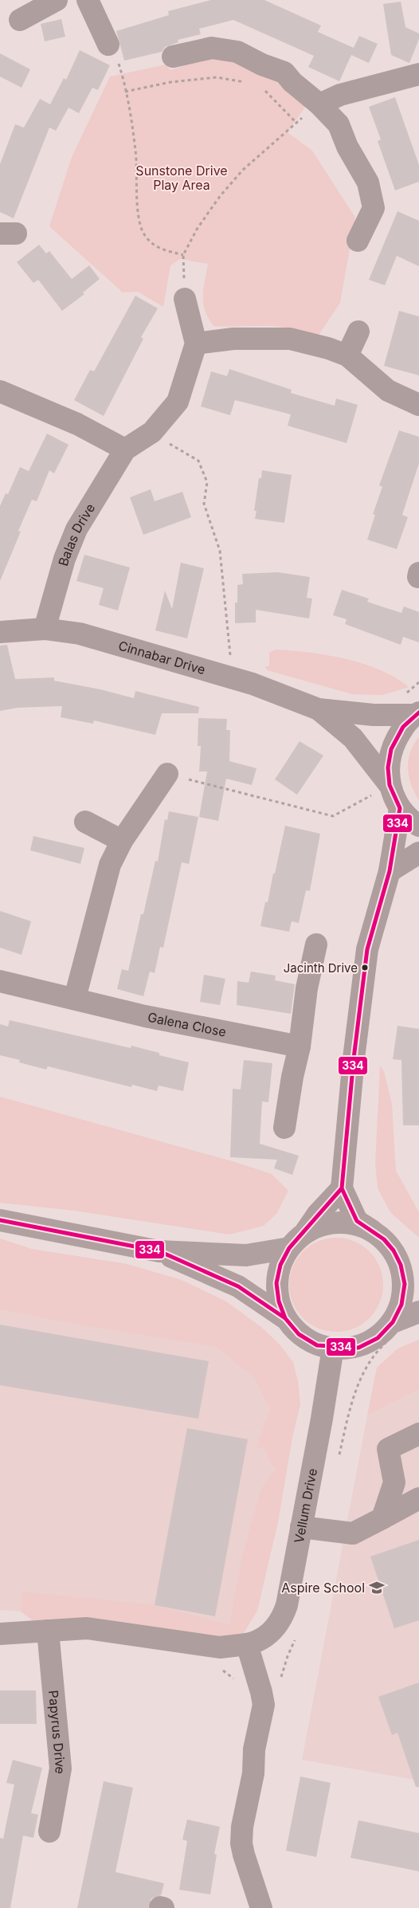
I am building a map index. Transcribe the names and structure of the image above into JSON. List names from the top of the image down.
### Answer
{
  "streets": {
    "street": [
      "Balas Drive",
      "Cinnabar Drive",
      "Galena Close",
      "Vellum Drive",
      "Papyrus Drive"
    ]
  },
  "crossings": [
    ["Balas Drive", "Cinnabar Drive"],
    ["Vellum Drive", "Papyrus Drive"]
  ],
  "parks": ["Sunstone Drive Play Area"],
  "places": {
    "other": ["Jacinth Drive"],
    "school or university": ["Aspire School"]
  },
  "lines": ["transit line 334"]
}
